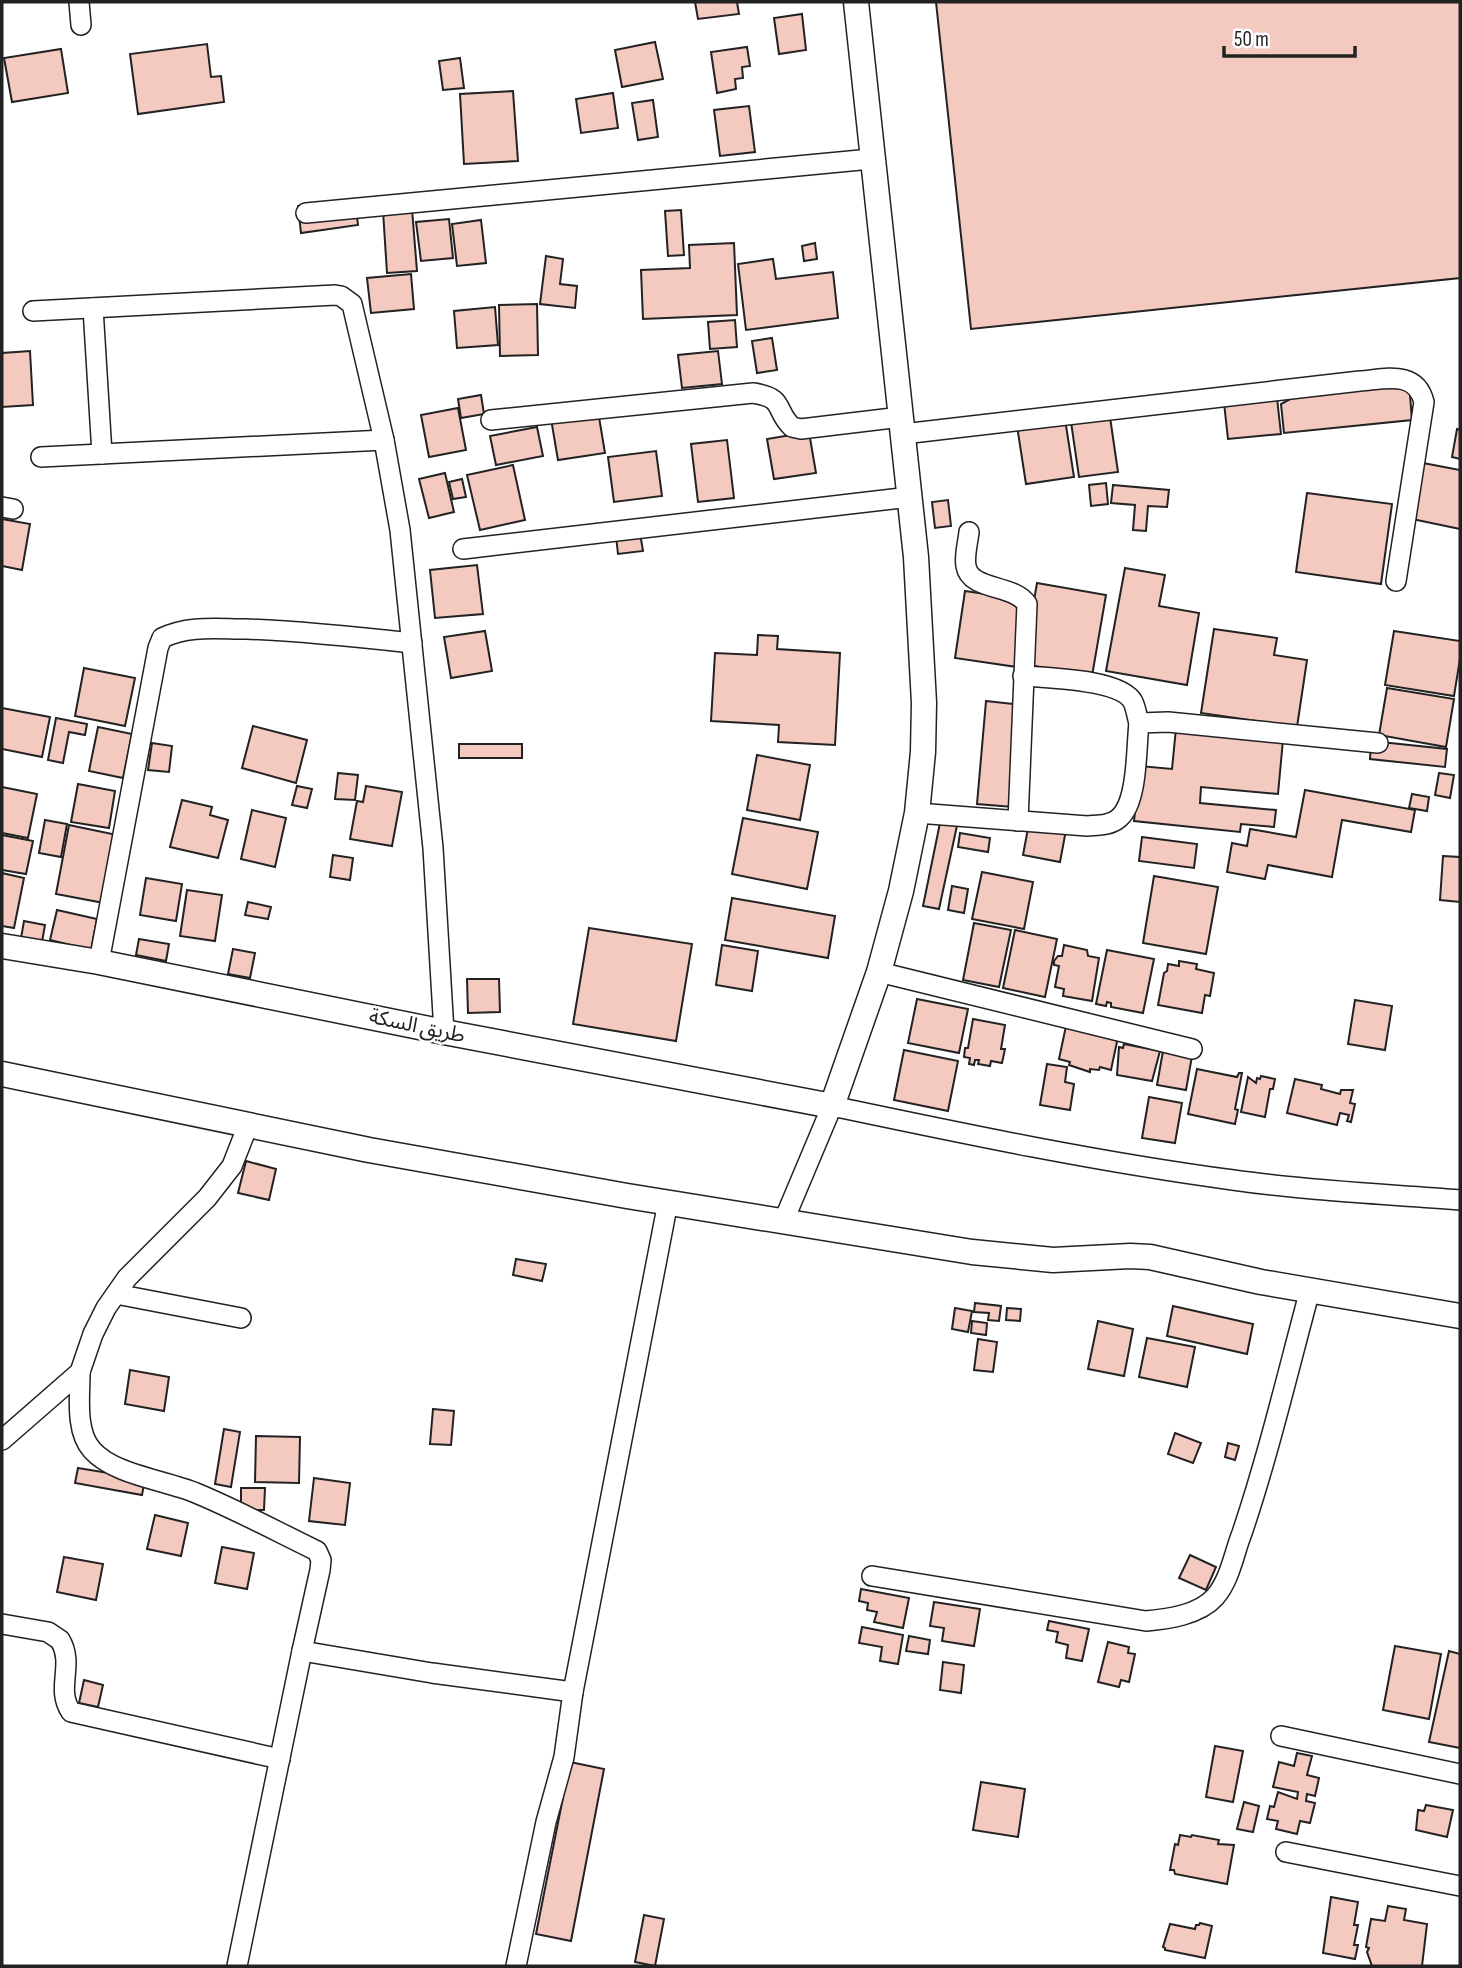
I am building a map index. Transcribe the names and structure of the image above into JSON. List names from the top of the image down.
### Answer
{
  "streets": {
    "main road": ["طريق السكة"]
  },
  "scale_bar": "50 m"
}
